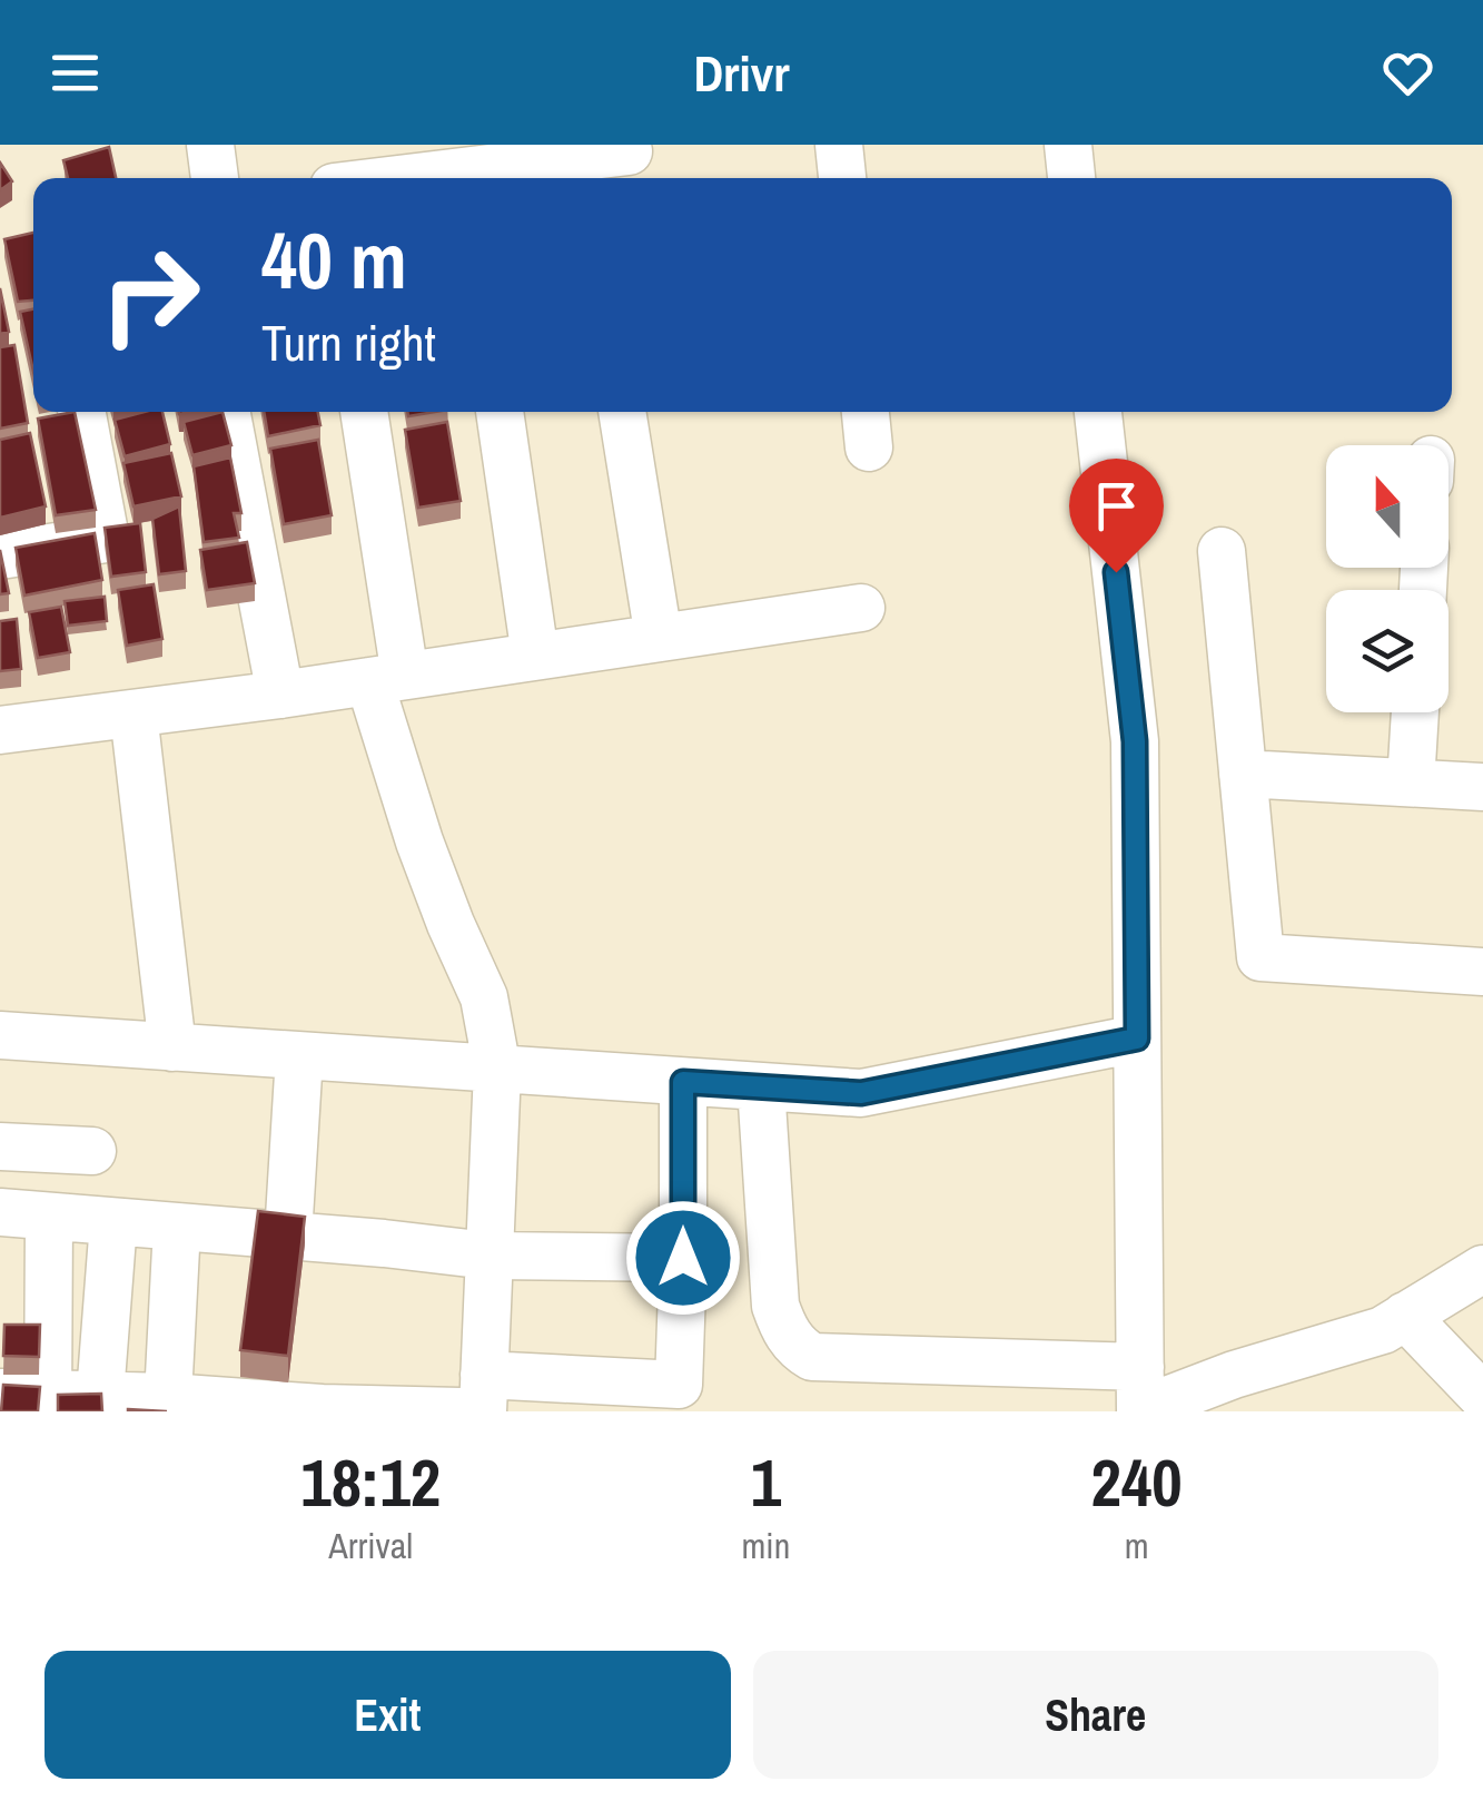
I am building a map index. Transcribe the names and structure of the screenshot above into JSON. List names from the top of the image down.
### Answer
{
  "north": "top",
  "page": {
    "header": "Drivr",
    "turn": ["40 m", "Turn right"],
    "eta": [
      "18:12",
      "Arrival",
      "1",
      "min",
      "240",
      "m"
    ],
    "buttons": ["Exit", "Share"]
  }
}
